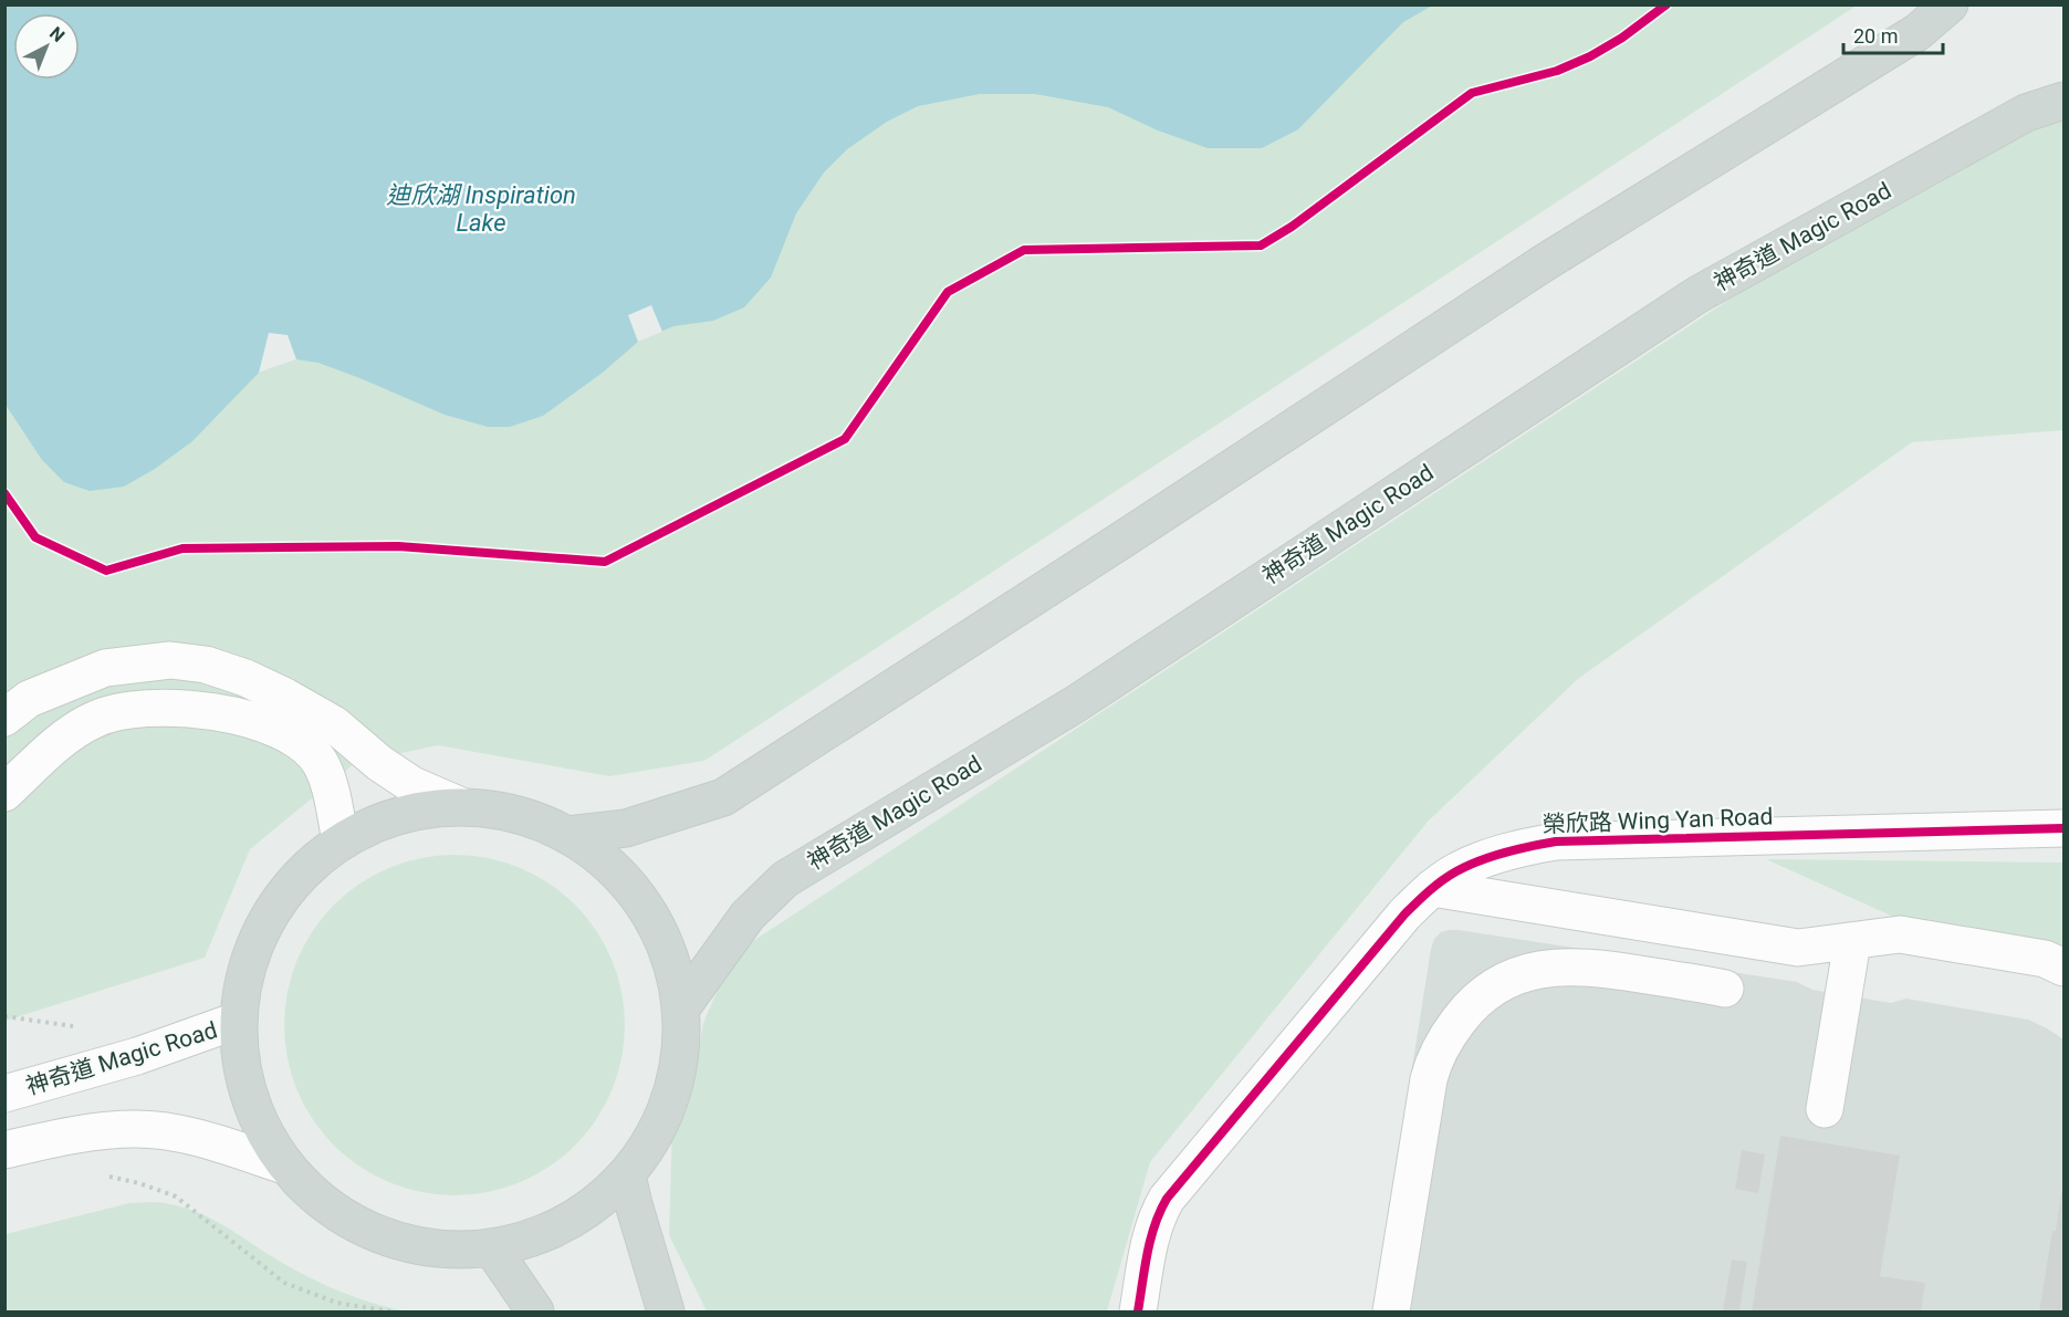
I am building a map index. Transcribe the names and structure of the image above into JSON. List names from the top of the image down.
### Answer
{
  "streets": {
    "main road": ["神奇道 Magic Road"],
    "street": ["榮欣路 Wing Yan Road"]
  },
  "water": ["迪欣湖 Inspiration Lake"],
  "scale_bar": "20 m",
  "north": "top right"
}
